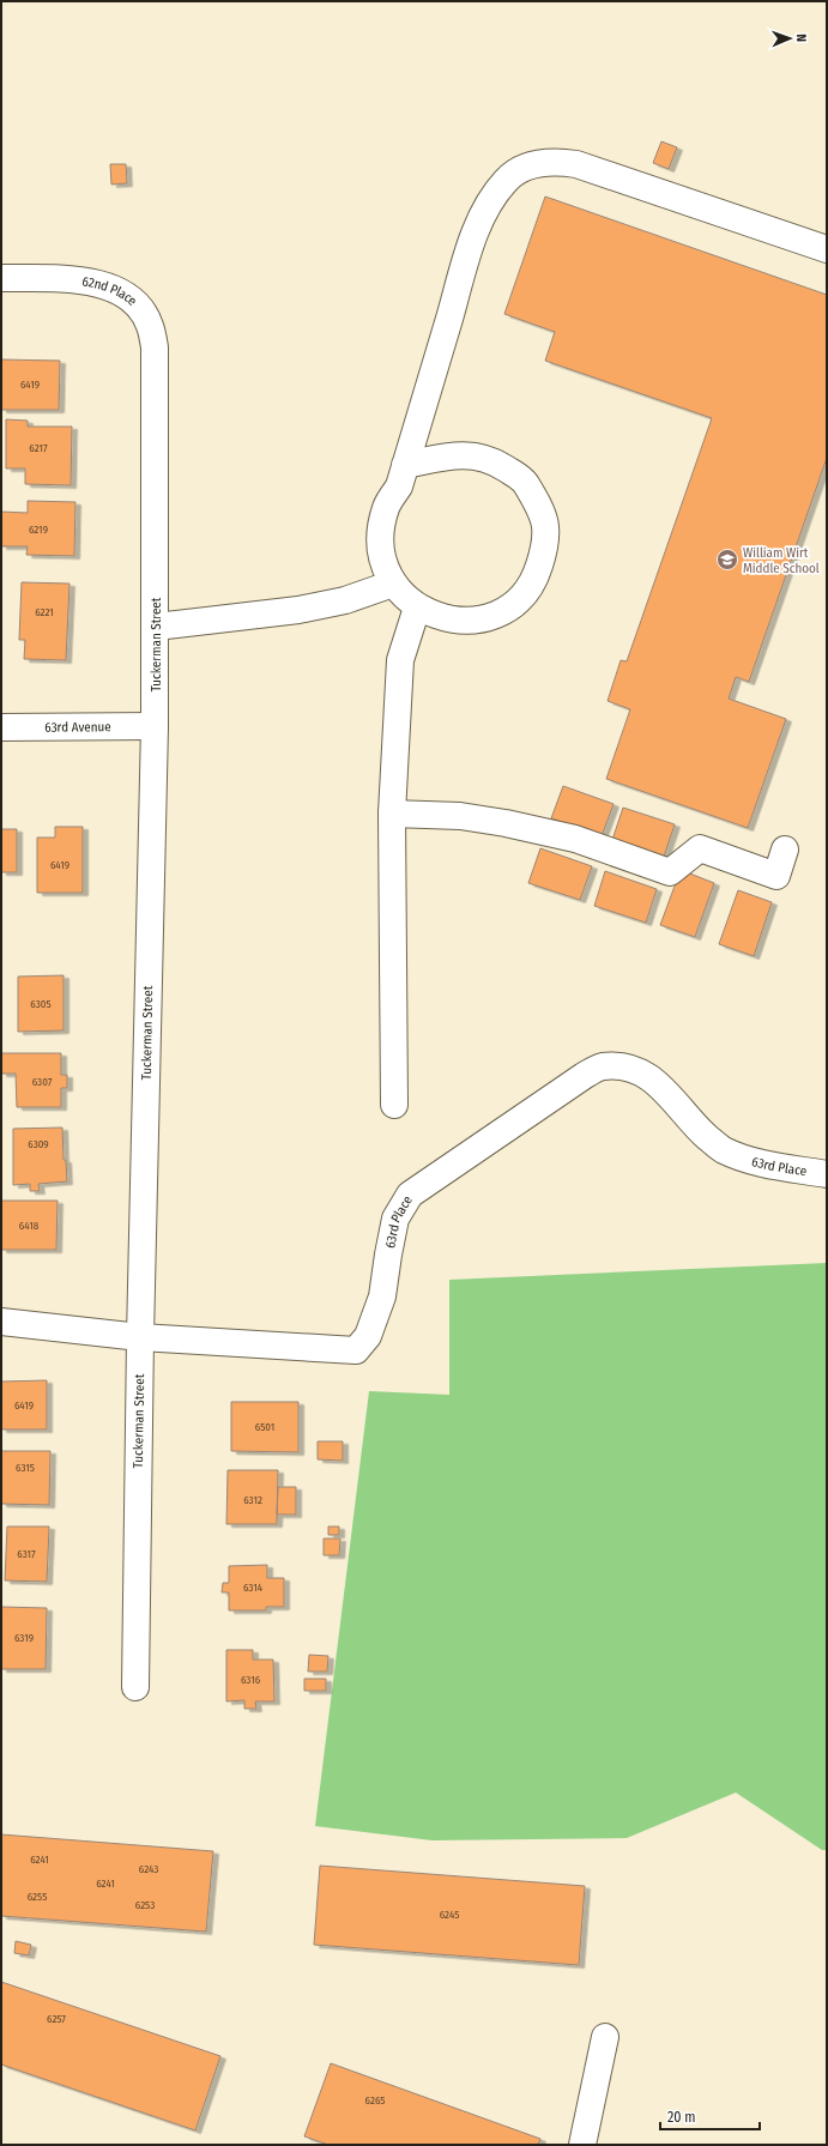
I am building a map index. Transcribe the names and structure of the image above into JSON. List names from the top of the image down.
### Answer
{
  "streets": {
    "street": [
      "62nd Place",
      "Tuckerman Street",
      "63rd Avenue",
      "63rd Place"
    ]
  },
  "crossings": [
    ["62nd Place", "Tuckerman Street"],
    ["Tuckerman Street", "63rd Avenue"],
    ["Tuckerman Street", "63rd Place"]
  ],
  "places": {
    "school or university": ["William Wirt Middle School"]
  },
  "house_numbers": [
    "6419",
    "6217",
    "6219",
    "6221",
    "6419",
    "6305",
    "6307",
    "6309",
    "6418",
    "6419",
    "6501",
    "6315",
    "6312",
    "6317",
    "6314",
    "6319",
    "6316",
    "6241",
    "6243",
    "6241",
    "6255",
    "6253",
    "6245",
    "6257",
    "6265"
  ],
  "scale_bar": "20 m",
  "north": "right"
}
